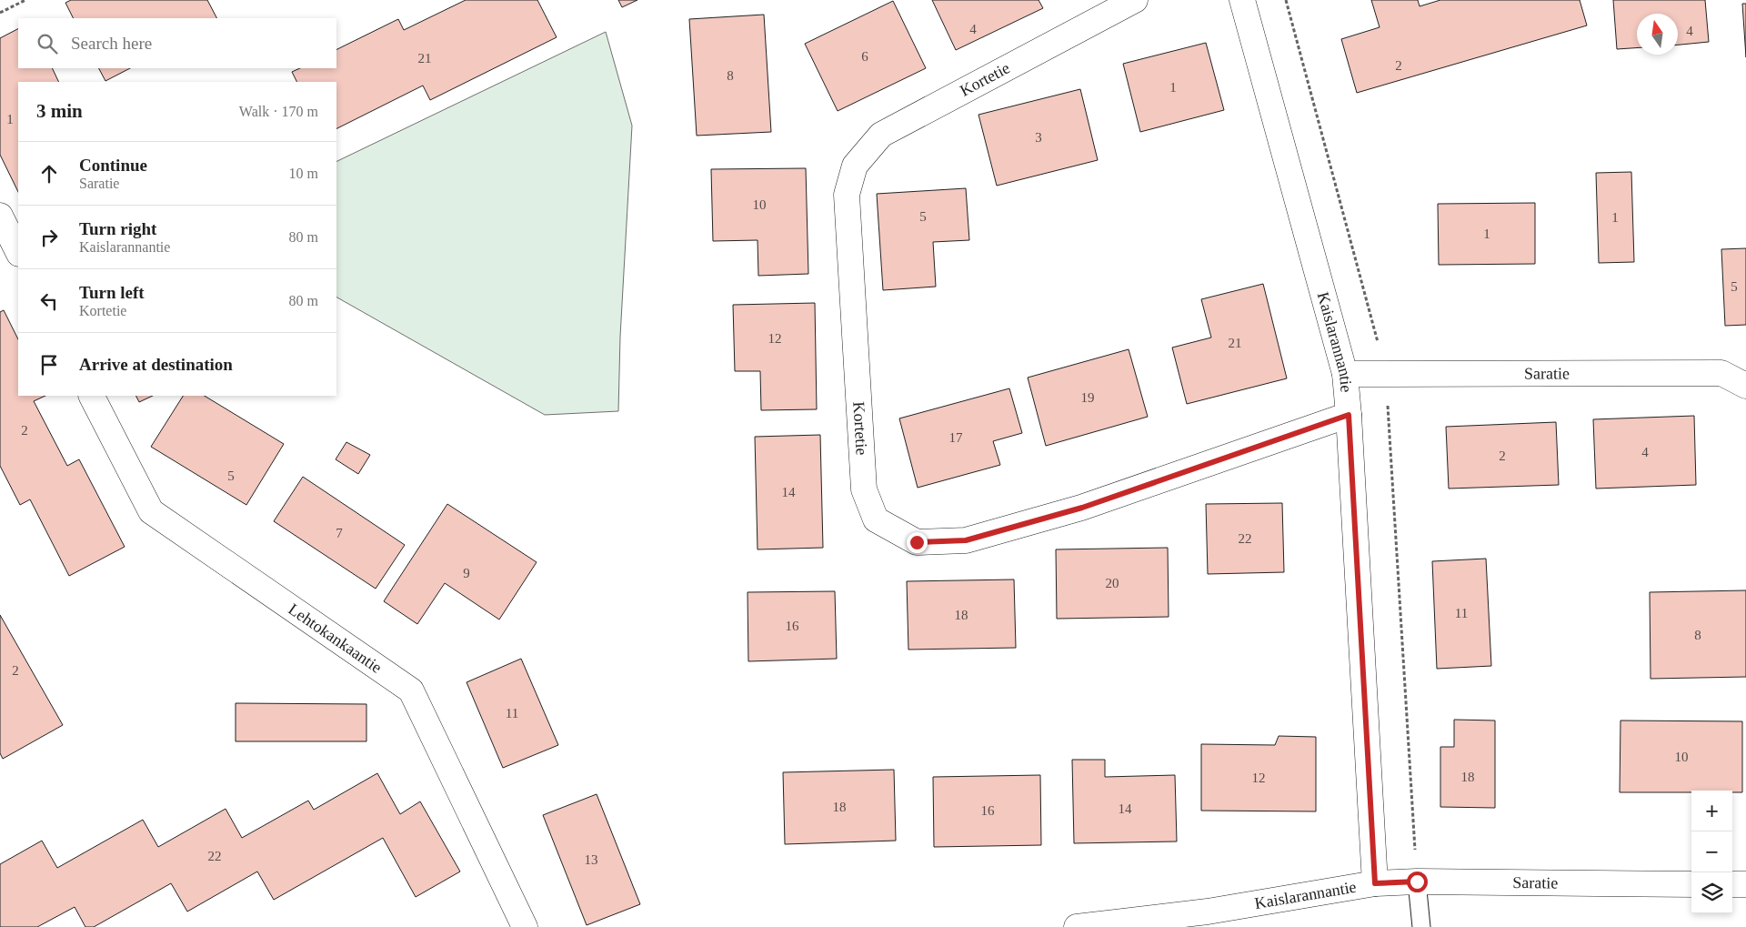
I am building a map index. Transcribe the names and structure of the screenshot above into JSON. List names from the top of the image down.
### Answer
{
  "streets": {
    "street": [
      "Kortetie",
      "Kaislarannantie",
      "Saratie",
      "Lehtokankaantie"
    ]
  },
  "crossings": [
    ["Kortetie", "Kaislarannantie"],
    ["Kaislarannantie", "Saratie"]
  ],
  "house_numbers": [
    "4",
    "4",
    "6",
    "21",
    "2",
    "8",
    "1",
    "1",
    "3",
    "10",
    "5",
    "1",
    "1",
    "5",
    "12",
    "21",
    "19",
    "2",
    "17",
    "4",
    "2",
    "5",
    "14",
    "7",
    "22",
    "9",
    "20",
    "11",
    "18",
    "16",
    "8",
    "2",
    "11",
    "10",
    "18",
    "12",
    "18",
    "14",
    "16",
    "22",
    "13"
  ],
  "north": "top",
  "page": {
    "search": "Search here",
    "heading": ["3 min", "Walk · 170 m"],
    "list": [
      ["Continue", "Saratie", "10 m"],
      ["Turn right", "Kaislarannantie", "80 m"],
      ["Turn left", "Kortetie", "80 m"],
      "Arrive at destination"
    ],
    "map_buttons": ["+", "−"]
  }
}
